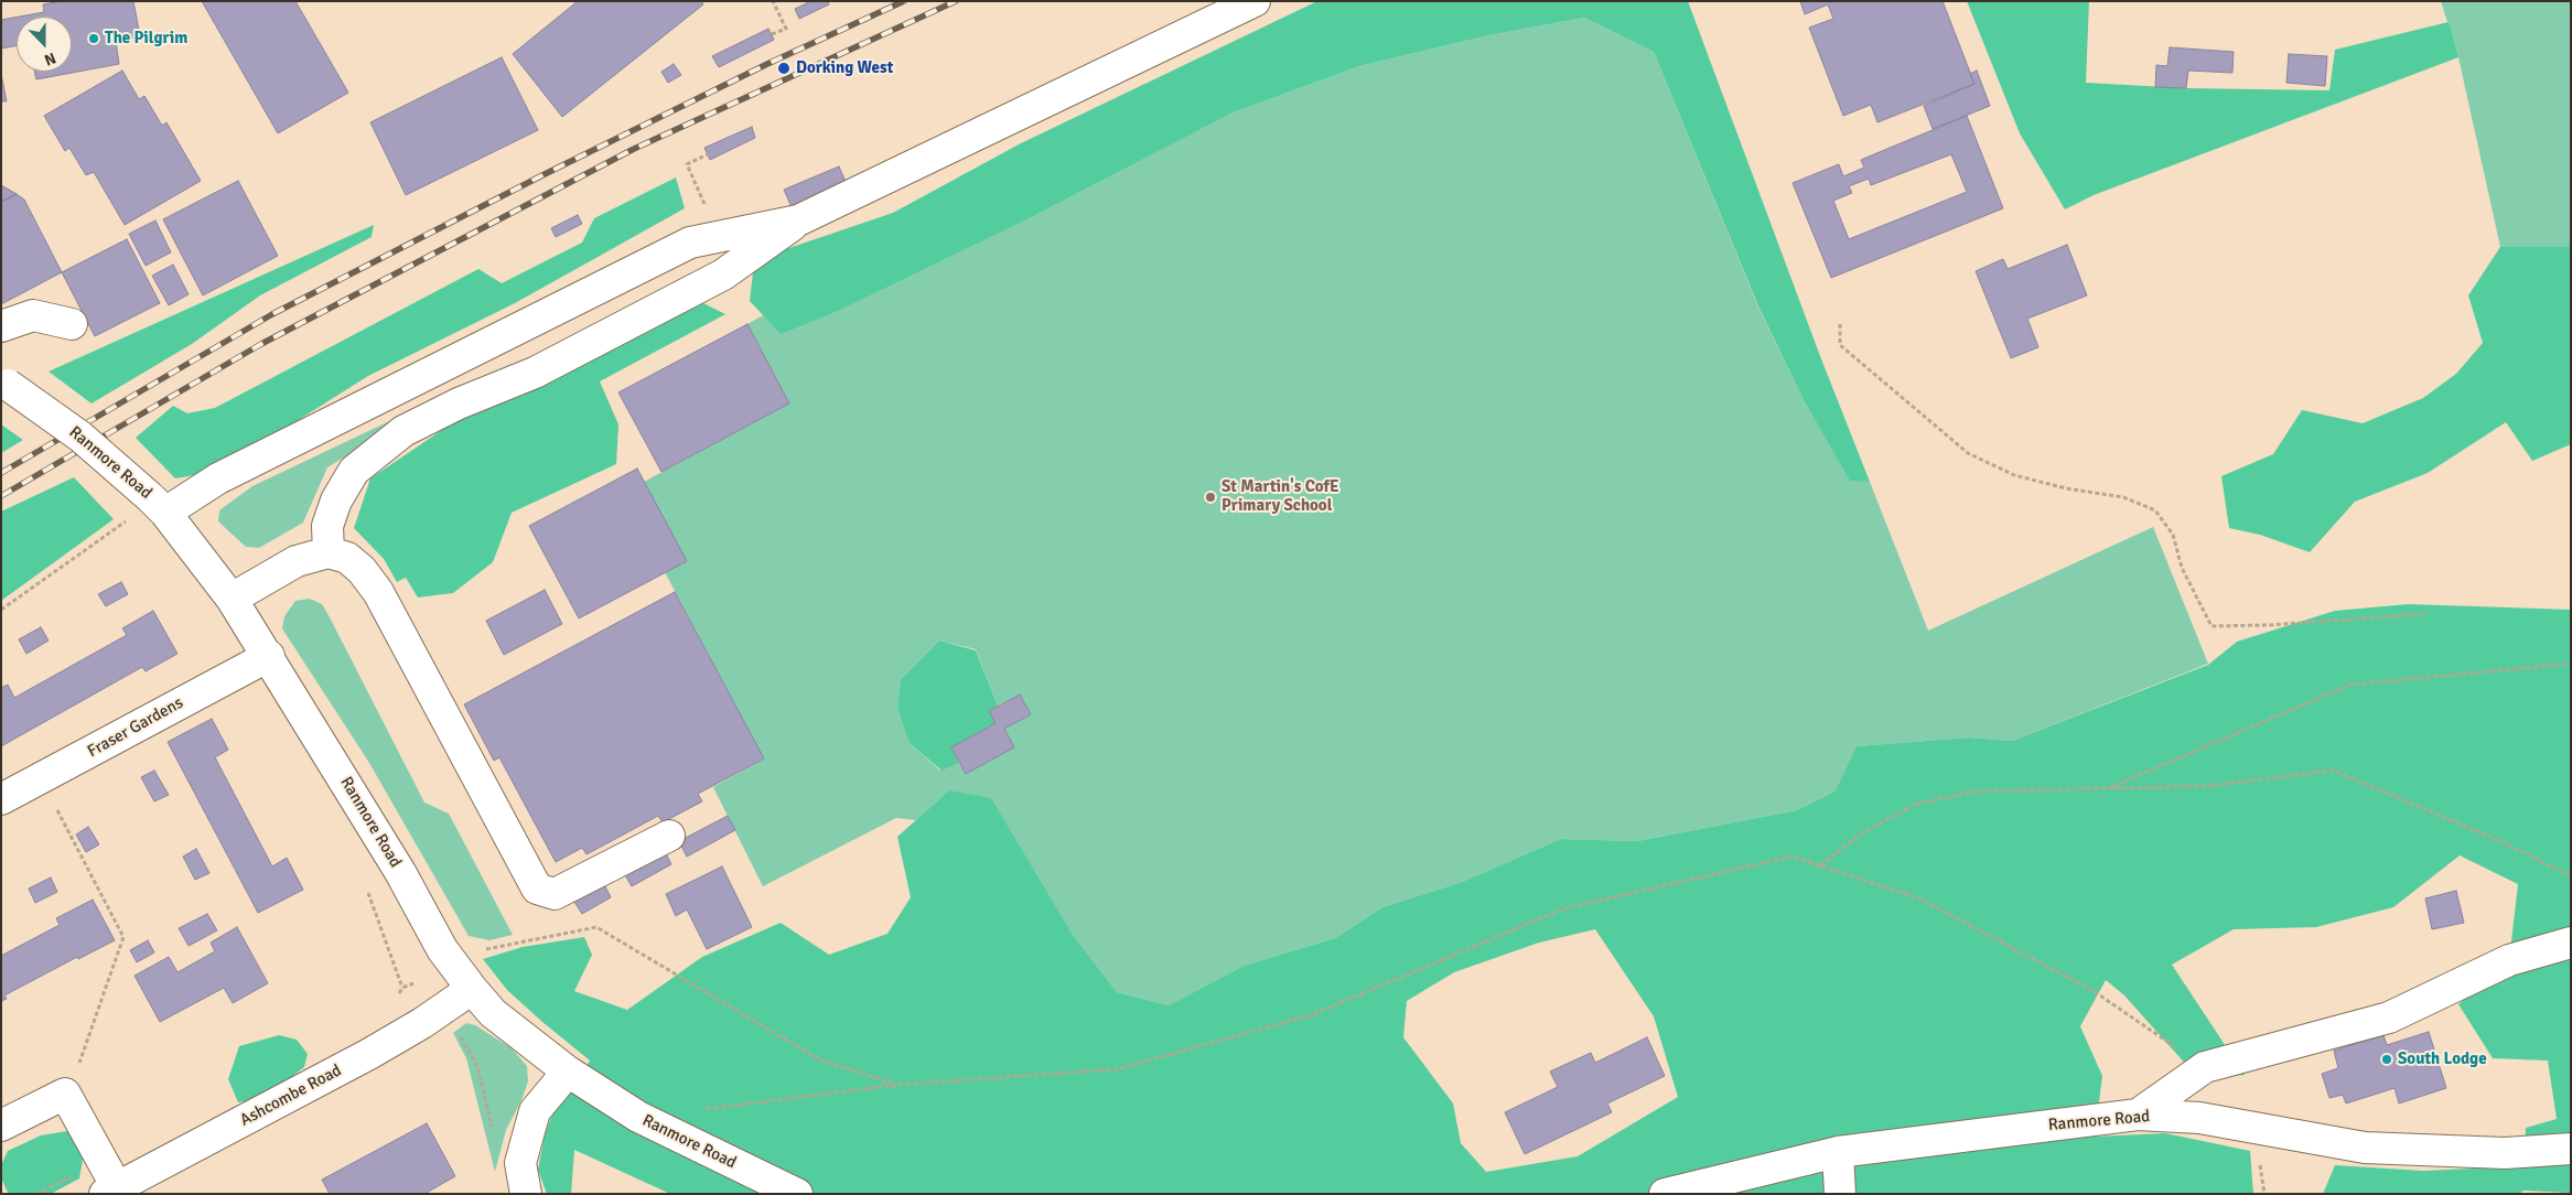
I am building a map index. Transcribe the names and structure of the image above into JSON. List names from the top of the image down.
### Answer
{
  "streets": {
    "street": ["Ranmore Road", "Fraser Gardens", "Ashcombe Road"]
  },
  "crossings": [
    ["Ranmore Road", "Fraser Gardens"],
    ["Ranmore Road", "Ashcombe Road"]
  ],
  "places": [
    "The Pilgrim",
    "Dorking West",
    "St Martin's CofE Primary School",
    "South Lodge"
  ],
  "north": "bottom"
}
